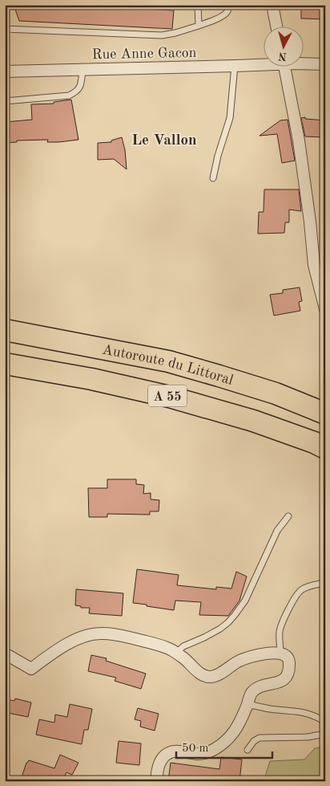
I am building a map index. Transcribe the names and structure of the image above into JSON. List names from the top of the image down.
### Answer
{
  "streets": {
    "highway": ["Autoroute du Littoral", "A 55"],
    "street": ["Rue Anne Gacon"]
  },
  "districts": ["Le Vallon"],
  "scale_bar": "50 m",
  "north": "bottom"
}
